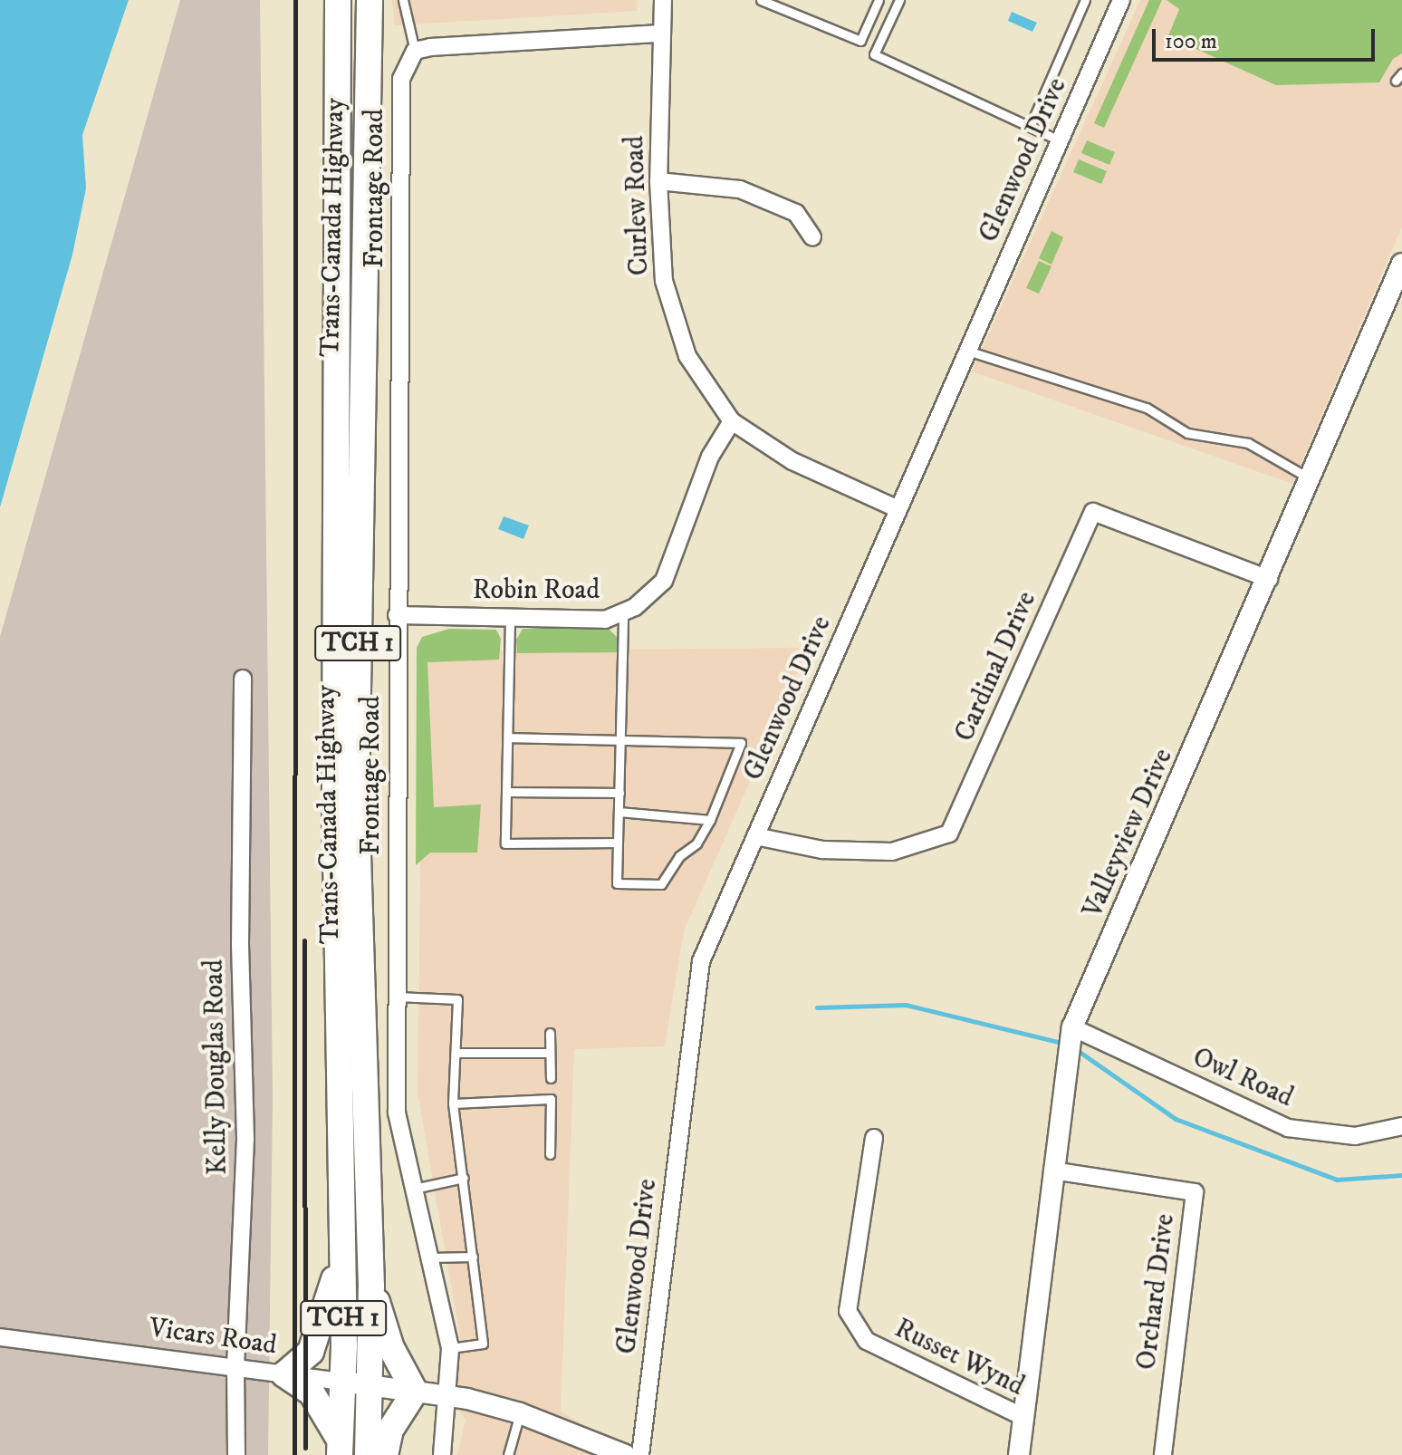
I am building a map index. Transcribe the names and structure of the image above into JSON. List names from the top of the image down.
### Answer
{
  "streets": {
    "highway": ["Trans-Canada Highway", "TCH 1"],
    "street": [
      "Glenwood Drive",
      "Frontage Road",
      "Curlew Road",
      "Robin Road",
      "Cardinal Drive",
      "Valleyview Drive",
      "Kelly Douglas Road",
      "Owl Road",
      "Orchard Drive",
      "Vicars Road",
      "Russet Wynd"
    ]
  },
  "crossings": [
    ["Glenwood Drive", "Curlew Road"],
    ["Glenwood Drive", "Cardinal Drive"],
    ["Frontage Road", "Robin Road"],
    ["Frontage Road", "Vicars Road"],
    ["Curlew Road", "Robin Road"],
    ["Trans-Canada Highway", "Vicars Road"],
    ["Cardinal Drive", "Valleyview Drive"],
    ["Valleyview Drive", "Owl Road"],
    ["Valleyview Drive", "Orchard Drive"],
    ["Valleyview Drive", "Russet Wynd"],
    ["Kelly Douglas Road", "Vicars Road"]
  ],
  "scale_bar": "100 m"
}
